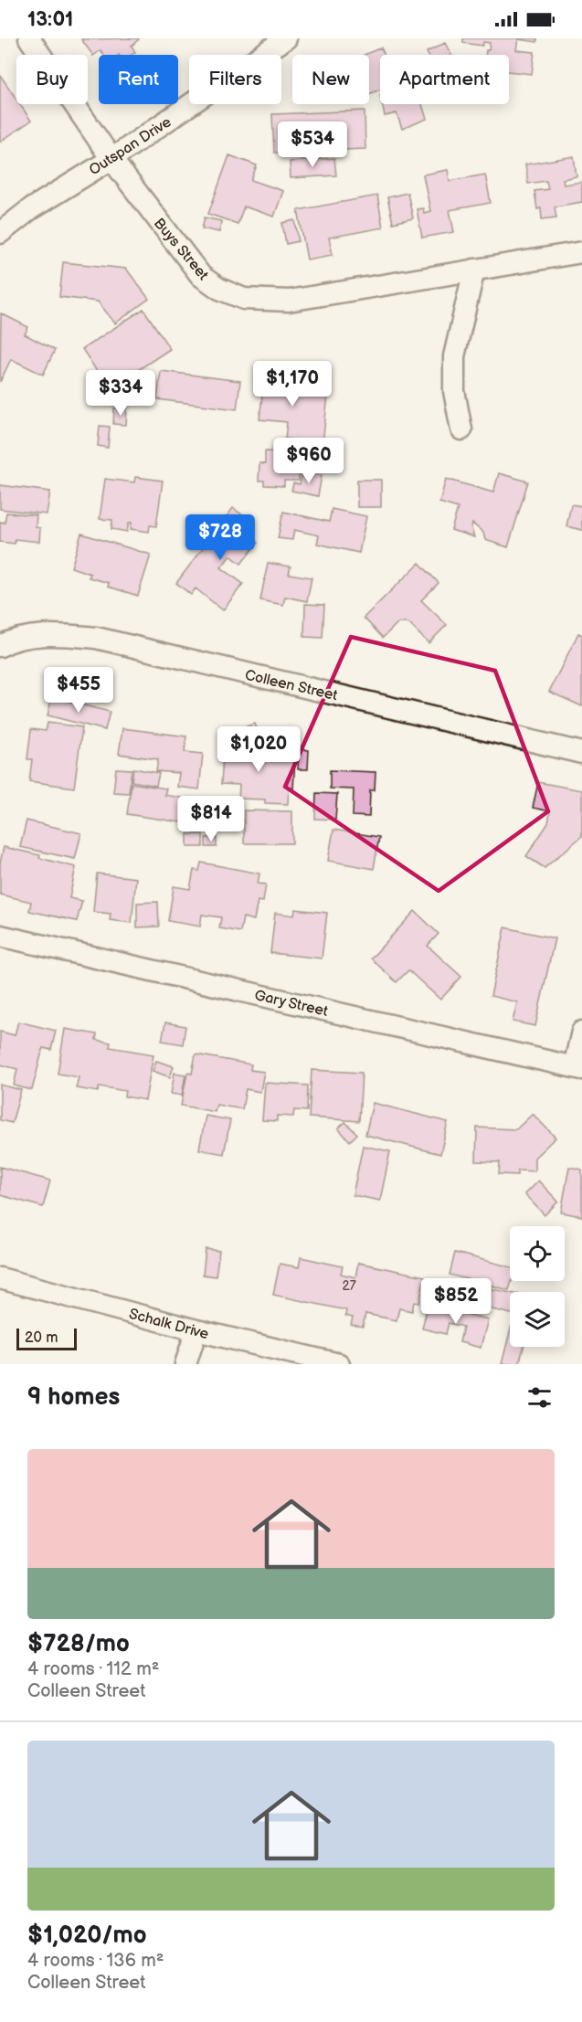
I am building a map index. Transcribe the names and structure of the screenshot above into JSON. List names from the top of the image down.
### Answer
{
  "streets": {
    "street": [
      "Outspan Drive",
      "Buys Street",
      "Colleen Street",
      "Gary Street",
      "Schalk Drive"
    ]
  },
  "crossings": [
    ["Outspan Drive", "Buys Street"]
  ],
  "house_numbers": ["27"],
  "scale_bar": "20 m",
  "page": {
    "status": "13:01",
    "chip": [
      "Buy",
      "Rent",
      "Filters",
      "New",
      "Apartment"
    ],
    "price": [
      "$534",
      "$1,170",
      "$334",
      "$960",
      "$728",
      "$455",
      "$1,020",
      "$814",
      "$852"
    ],
    "scale": "20 m",
    "heading": "9 homes",
    "list": [
      {
        "name": "$728/mo",
        "note": "4 rooms · 112 m² · Colleen Street"
      },
      {
        "name": "$1,020/mo",
        "note": "4 rooms · 136 m² · Colleen Street"
      }
    ]
  }
}
